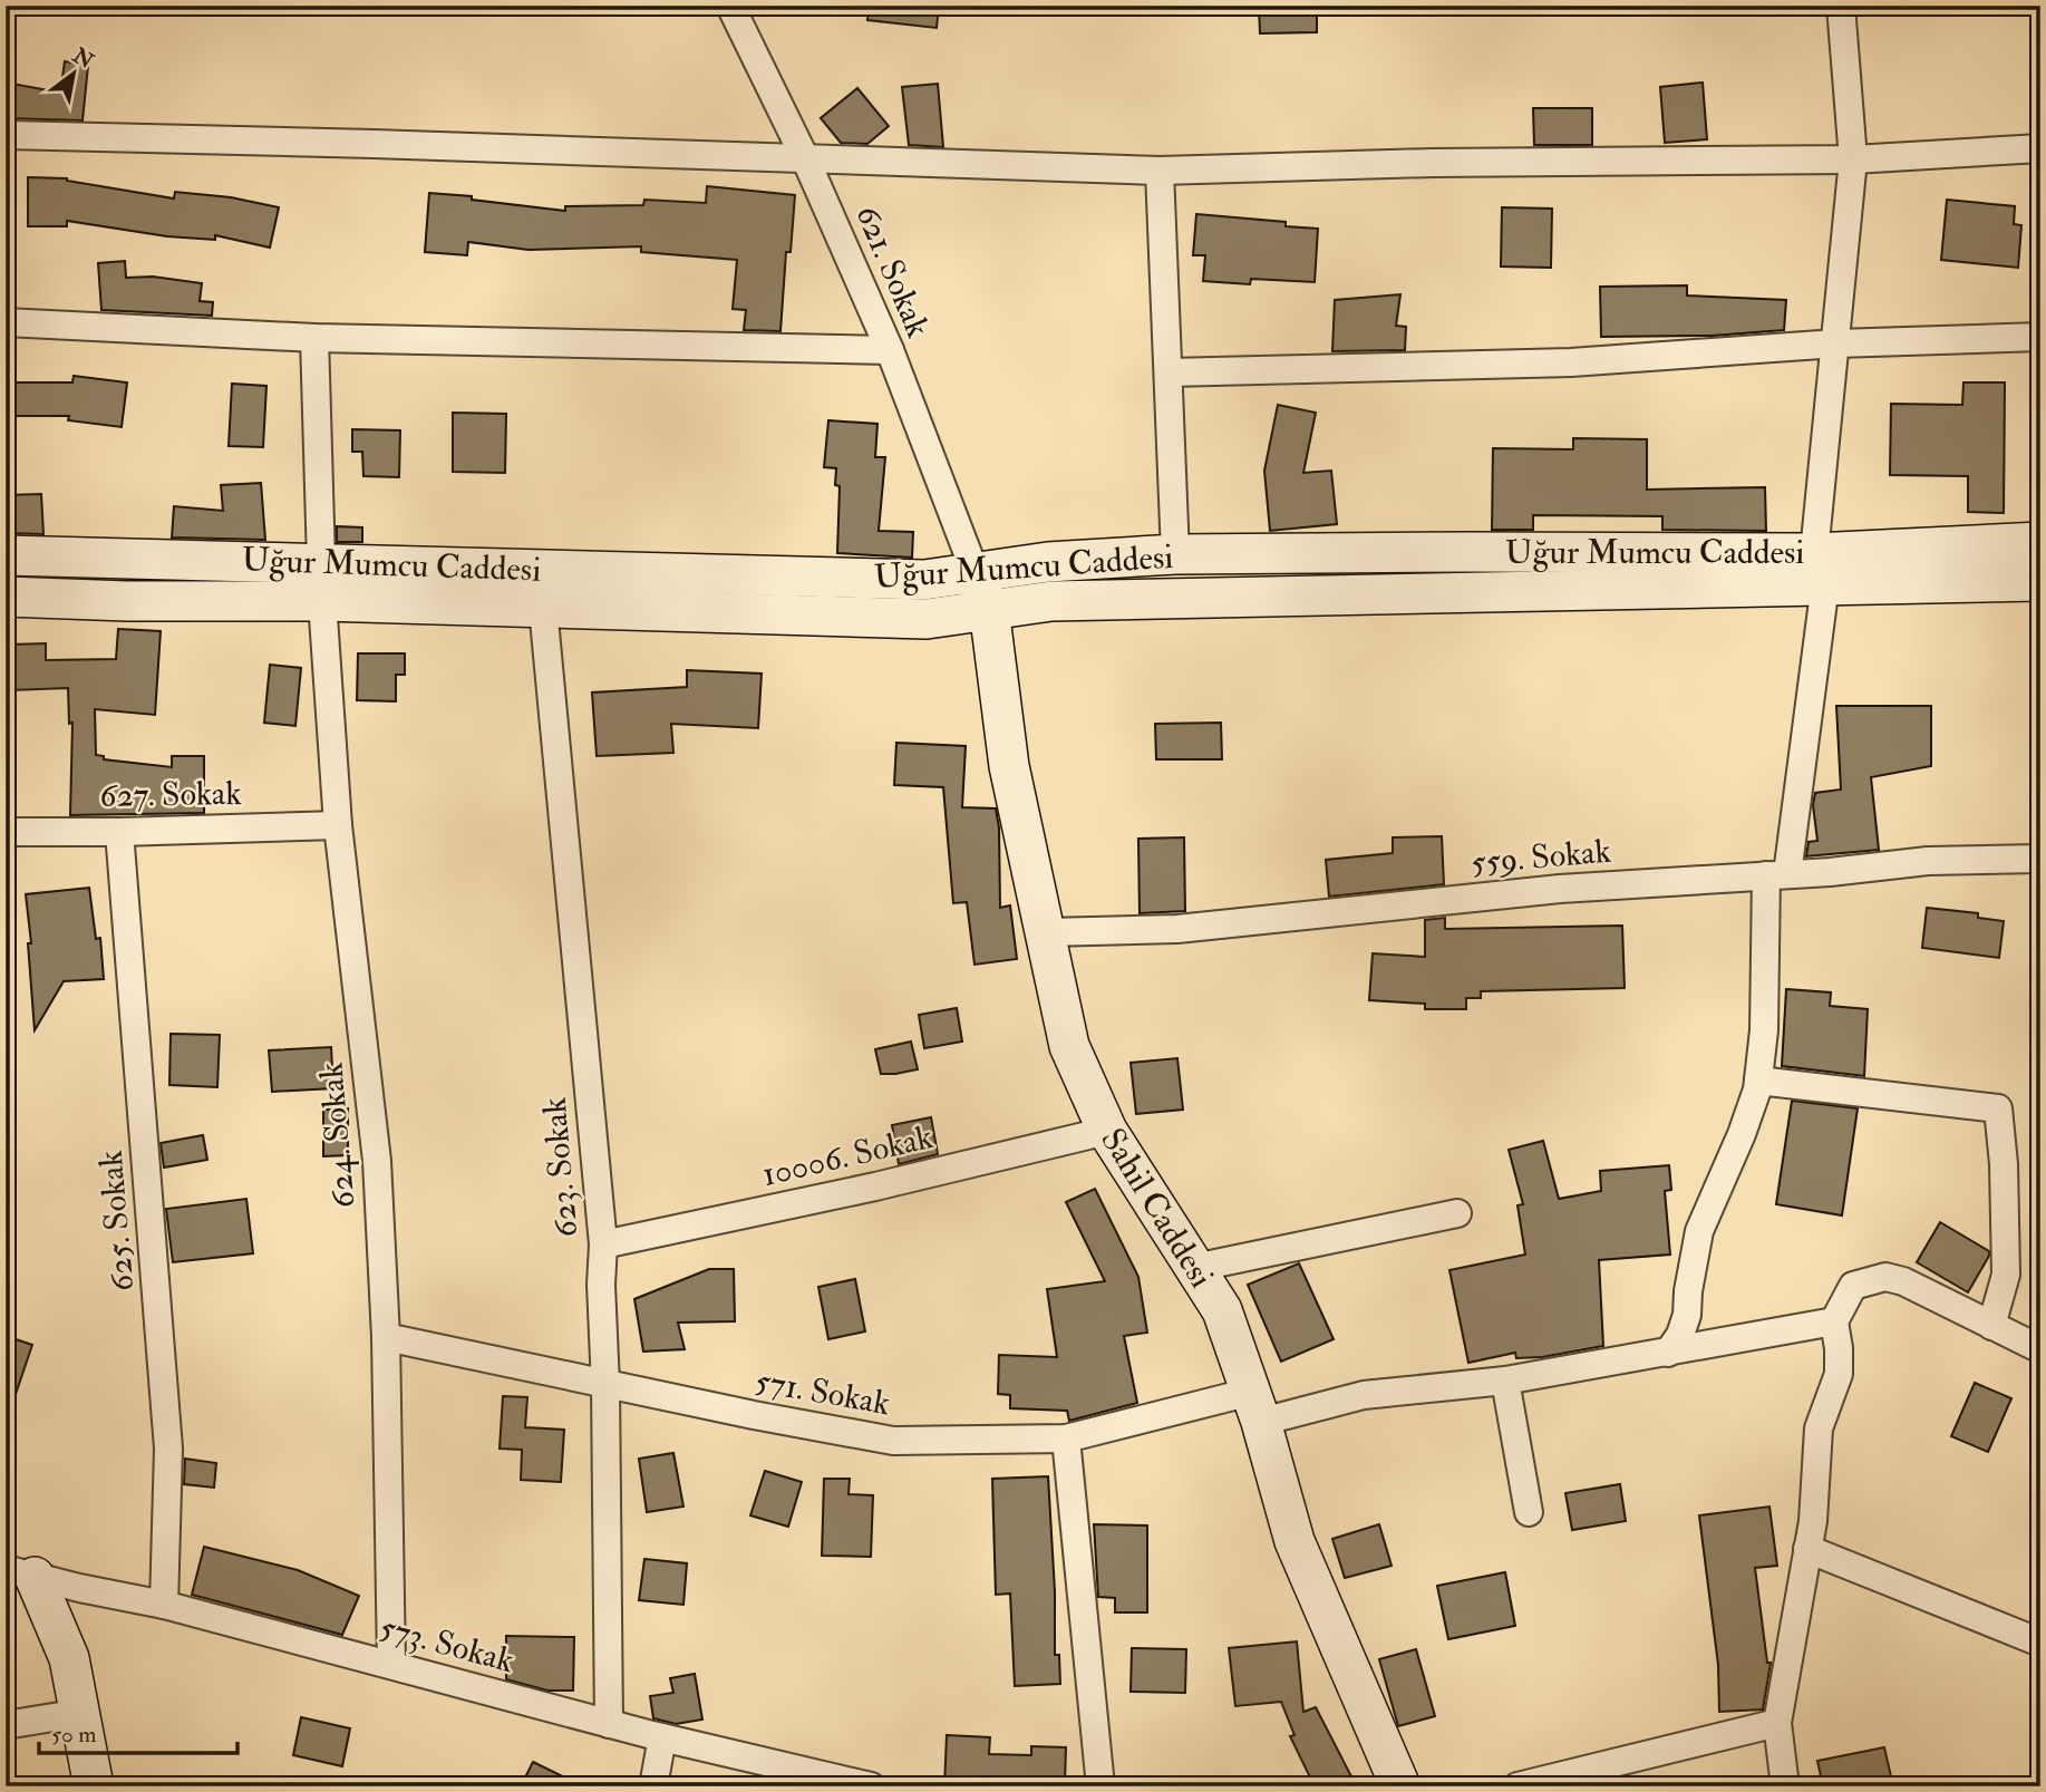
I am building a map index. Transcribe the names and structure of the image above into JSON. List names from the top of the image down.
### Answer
{
  "streets": {
    "street": [
      "621. Sokak",
      "Uğur Mumcu Caddesi",
      "627. Sokak",
      "559. Sokak",
      "624. Sokak",
      "10006. Sokak",
      "623. Sokak",
      "Sahil Caddesi",
      "625. Sokak",
      "571. Sokak",
      "573. Sokak"
    ]
  },
  "crossings": [
    ["621. Sokak", "Uğur Mumcu Caddesi"],
    ["621. Sokak", "Sahil Caddesi"],
    ["Uğur Mumcu Caddesi", "624. Sokak"],
    ["Uğur Mumcu Caddesi", "623. Sokak"],
    ["Uğur Mumcu Caddesi", "Sahil Caddesi"],
    ["627. Sokak", "624. Sokak"],
    ["627. Sokak", "625. Sokak"],
    ["559. Sokak", "Sahil Caddesi"],
    ["624. Sokak", "571. Sokak"],
    ["624. Sokak", "573. Sokak"],
    ["10006. Sokak", "623. Sokak"],
    ["10006. Sokak", "Sahil Caddesi"],
    ["623. Sokak", "571. Sokak"],
    ["623. Sokak", "573. Sokak"],
    ["Sahil Caddesi", "571. Sokak"],
    ["625. Sokak", "573. Sokak"]
  ],
  "scale_bar": "50 m",
  "north": "top right"
}
